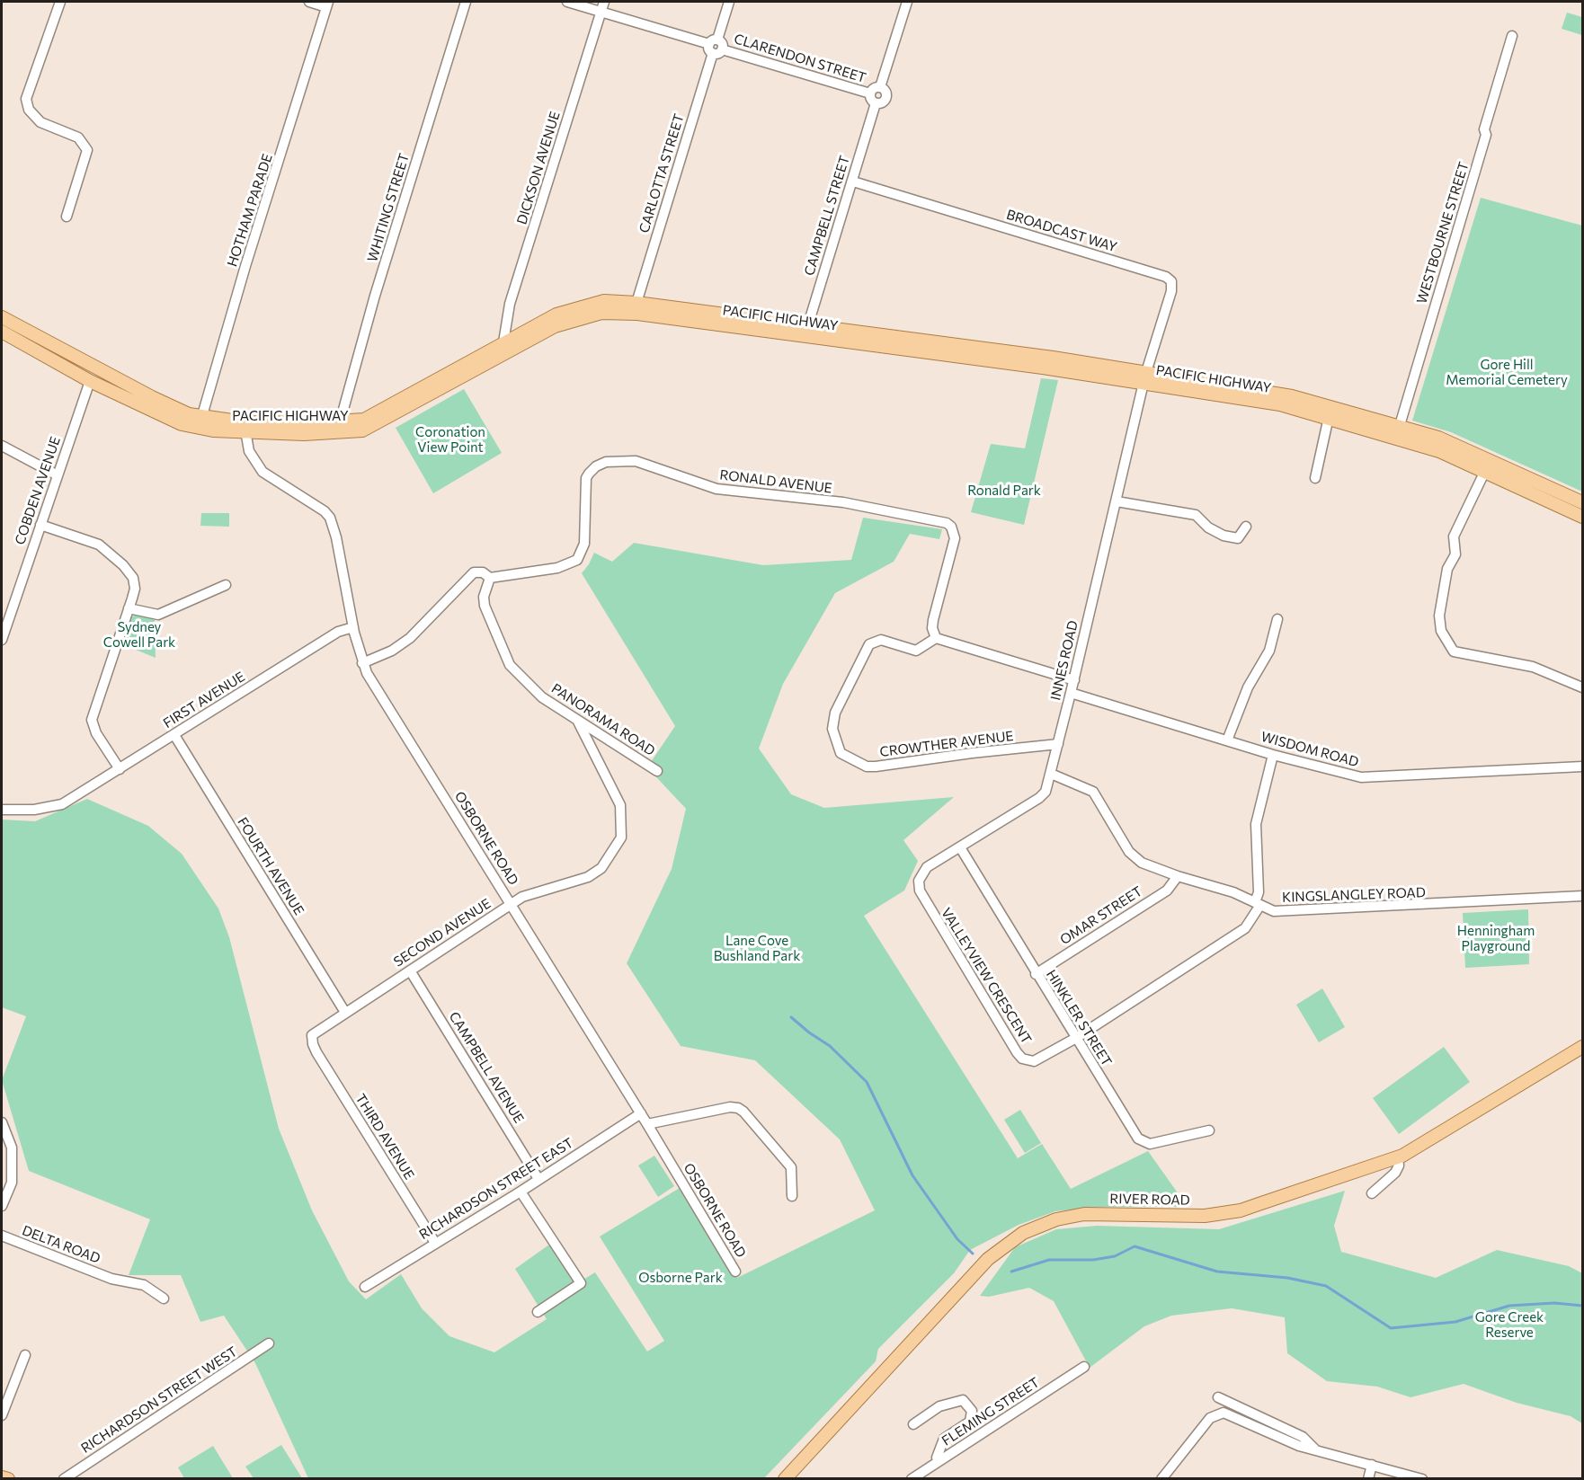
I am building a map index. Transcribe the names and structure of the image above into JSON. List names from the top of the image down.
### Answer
{
  "streets": {
    "main road": ["PACIFIC HIGHWAY", "RIVER ROAD"],
    "street": [
      "CLARENDON STREET",
      "DICKSON AVENUE",
      "CARLOTTA STREET",
      "WHITING STREET",
      "HOTHAM PARADE",
      "CAMPBELL STREET",
      "BROADCAST WAY",
      "WESTBOURNE STREET",
      "RONALD AVENUE",
      "COBDEN AVENUE",
      "INNES ROAD",
      "FIRST AVENUE",
      "PANORAMA ROAD",
      "CROWTHER AVENUE",
      "WISDOM ROAD",
      "OSBORNE ROAD",
      "FOURTH AVENUE",
      "KINGSLANGLEY ROAD",
      "OMAR STREET",
      "SECOND AVENUE",
      "VALLEYVIEW CRESCENT",
      "HINKLER STREET",
      "CAMPBELL AVENUE",
      "THIRD AVENUE",
      "RICHARDSON STREET EAST",
      "DELTA ROAD",
      "RICHARDSON STREET WEST",
      "FLEMING STREET"
    ]
  },
  "crossings": [
    ["CLARENDON STREET", "DICKSON AVENUE"],
    ["CLARENDON STREET", "CARLOTTA STREET"],
    ["CLARENDON STREET", "CAMPBELL STREET"],
    ["DICKSON AVENUE", "PACIFIC HIGHWAY"],
    ["CARLOTTA STREET", "PACIFIC HIGHWAY"],
    ["WHITING STREET", "PACIFIC HIGHWAY"],
    ["HOTHAM PARADE", "PACIFIC HIGHWAY"],
    ["CAMPBELL STREET", "BROADCAST WAY"],
    ["CAMPBELL STREET", "PACIFIC HIGHWAY"],
    ["BROADCAST WAY", "PACIFIC HIGHWAY"],
    ["BROADCAST WAY", "INNES ROAD"],
    ["WESTBOURNE STREET", "PACIFIC HIGHWAY"],
    ["PACIFIC HIGHWAY", "COBDEN AVENUE"],
    ["PACIFIC HIGHWAY", "INNES ROAD"],
    ["PACIFIC HIGHWAY", "OSBORNE ROAD"],
    ["RONALD AVENUE", "PANORAMA ROAD"],
    ["RONALD AVENUE", "CROWTHER AVENUE"],
    ["RONALD AVENUE", "OSBORNE ROAD"],
    ["INNES ROAD", "CROWTHER AVENUE"],
    ["INNES ROAD", "WISDOM ROAD"],
    ["INNES ROAD", "KINGSLANGLEY ROAD"],
    ["INNES ROAD", "VALLEYVIEW CRESCENT"],
    ["INNES ROAD", "HINKLER STREET"],
    ["FIRST AVENUE", "OSBORNE ROAD"],
    ["FIRST AVENUE", "FOURTH AVENUE"],
    ["PANORAMA ROAD", "SECOND AVENUE"],
    ["OSBORNE ROAD", "SECOND AVENUE"],
    ["OSBORNE ROAD", "RICHARDSON STREET EAST"],
    ["FOURTH AVENUE", "SECOND AVENUE"],
    ["KINGSLANGLEY ROAD", "OMAR STREET"],
    ["OMAR STREET", "HINKLER STREET"],
    ["SECOND AVENUE", "CAMPBELL AVENUE"],
    ["SECOND AVENUE", "THIRD AVENUE"],
    ["VALLEYVIEW CRESCENT", "HINKLER STREET"],
    ["CAMPBELL AVENUE", "RICHARDSON STREET EAST"],
    ["THIRD AVENUE", "RICHARDSON STREET EAST"]
  ],
  "parks": [
    "Gore Hill Memorial Cemetery",
    "Coronation View Point",
    "Ronald Park",
    "Sydney Cowell Park",
    "Henningham Playground",
    "Lane Cove Bushland Park",
    "Osborne Park",
    "Gore Creek Reserve"
  ]
}
